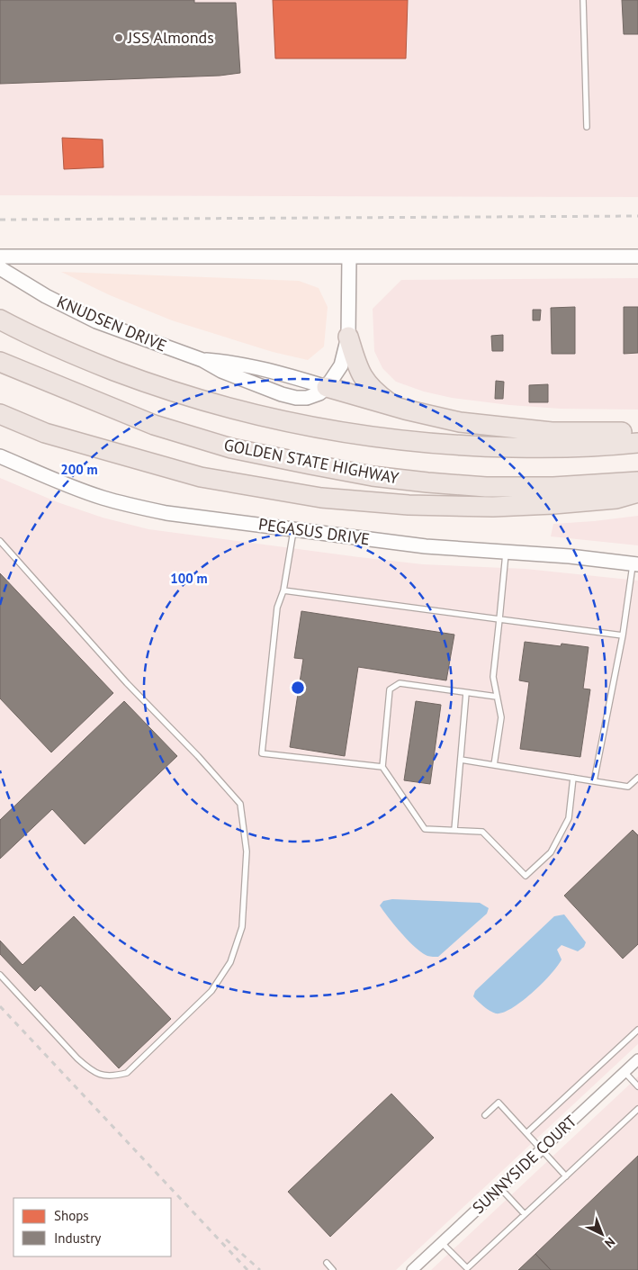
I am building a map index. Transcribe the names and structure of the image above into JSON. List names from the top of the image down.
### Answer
{
  "streets": {
    "highway": ["GOLDEN STATE HIGHWAY"],
    "street": ["KNUDSEN DRIVE", "PEGASUS DRIVE", "SUNNYSIDE COURT"]
  },
  "places": ["JSS Almonds"],
  "legend": ["Shops", "Industry"],
  "north": "bottom right",
  "rings": ["200 m", "100 m"]
}
